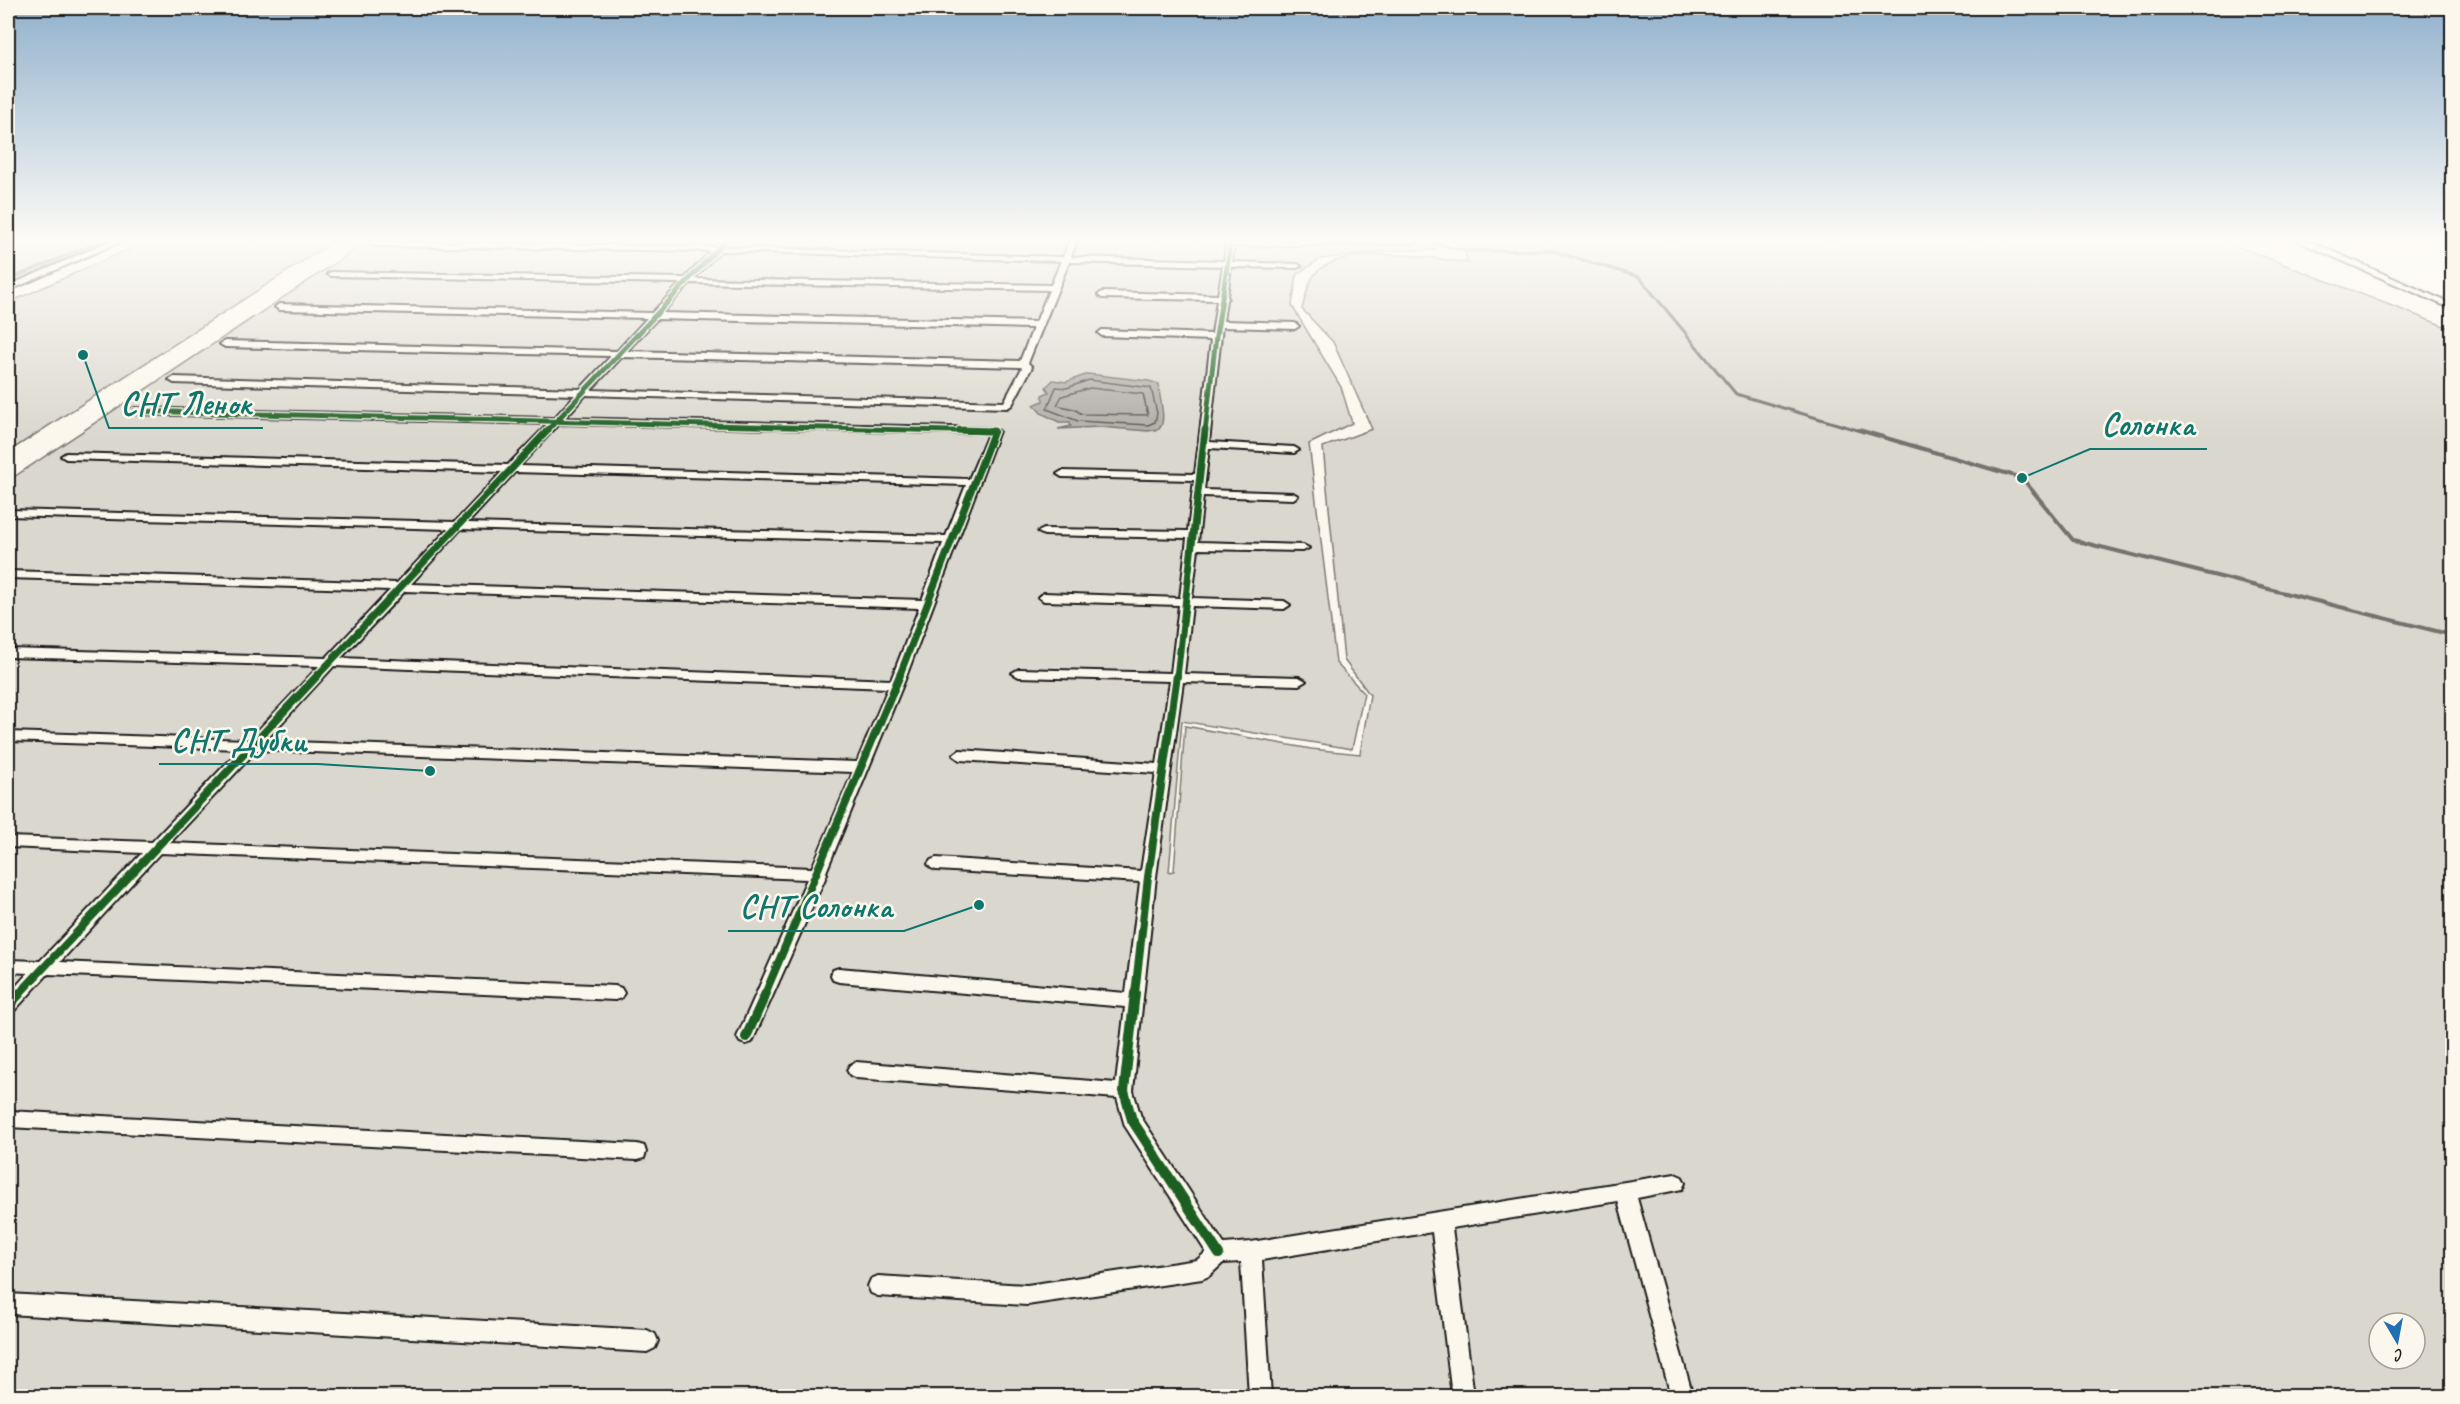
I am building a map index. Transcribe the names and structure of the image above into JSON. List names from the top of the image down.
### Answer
{
  "places": [
    "СНТ Ленок",
    "Солонка",
    "СНТ Дубки",
    "СНТ Солонка"
  ],
  "north": "bottom"
}
